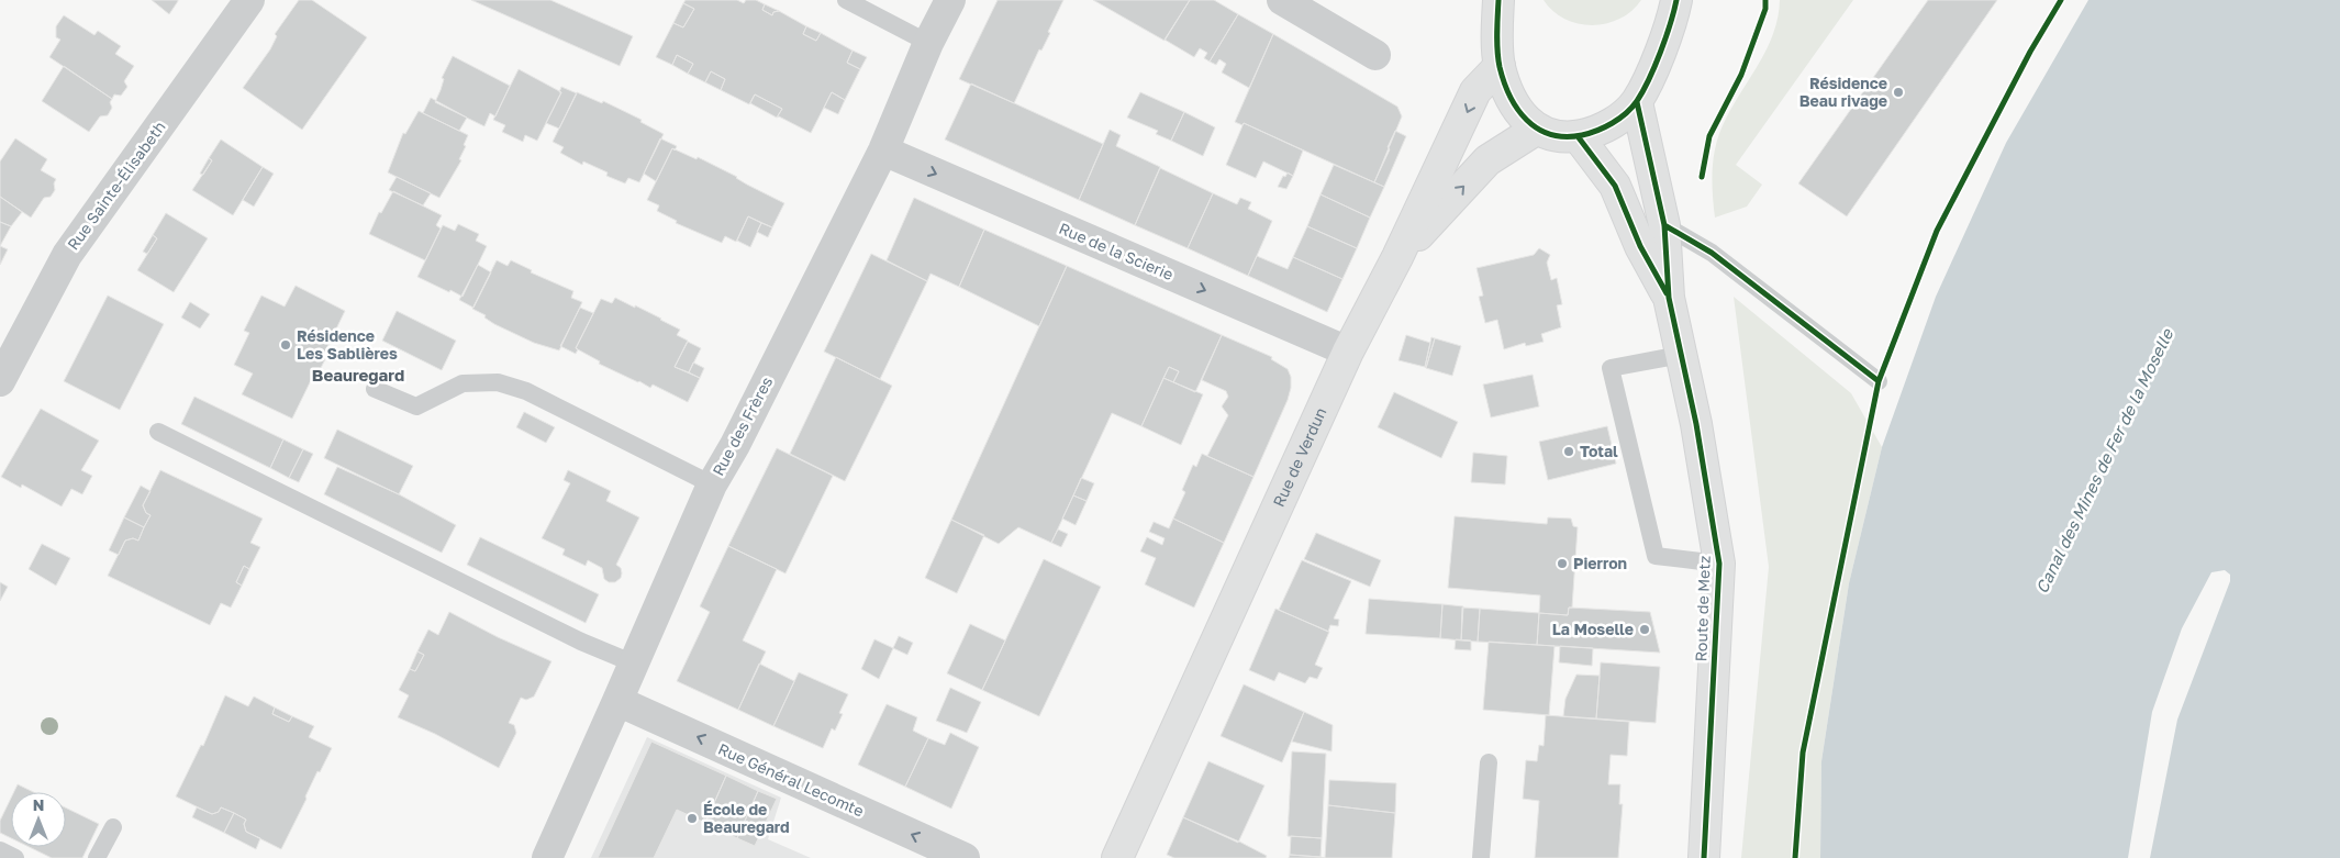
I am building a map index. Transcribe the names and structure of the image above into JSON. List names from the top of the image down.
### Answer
{
  "streets": {
    "main road": ["Rue de Verdun", "Route de Metz"],
    "street": [
      "Rue Sainte-Élisabeth",
      "Rue de la Scierie",
      "Rue des Frères",
      "Rue Général Lecomte"
    ]
  },
  "crossings": [
    ["Rue de la Scierie", "Rue des Frères"],
    ["Rue de la Scierie", "Rue de Verdun"],
    ["Rue des Frères", "Rue Général Lecomte"]
  ],
  "one_way": ["Rue de la Scierie", "Rue Général Lecomte"],
  "districts": ["Beauregard"],
  "water": ["Canal des Mines de Fer de la Moselle"],
  "places": [
    "Résidence Beau rivage",
    "Résidence Les Sablières",
    "Total",
    "Pierron",
    "La Moselle",
    "École de Beauregard"
  ],
  "north": "top"
}
